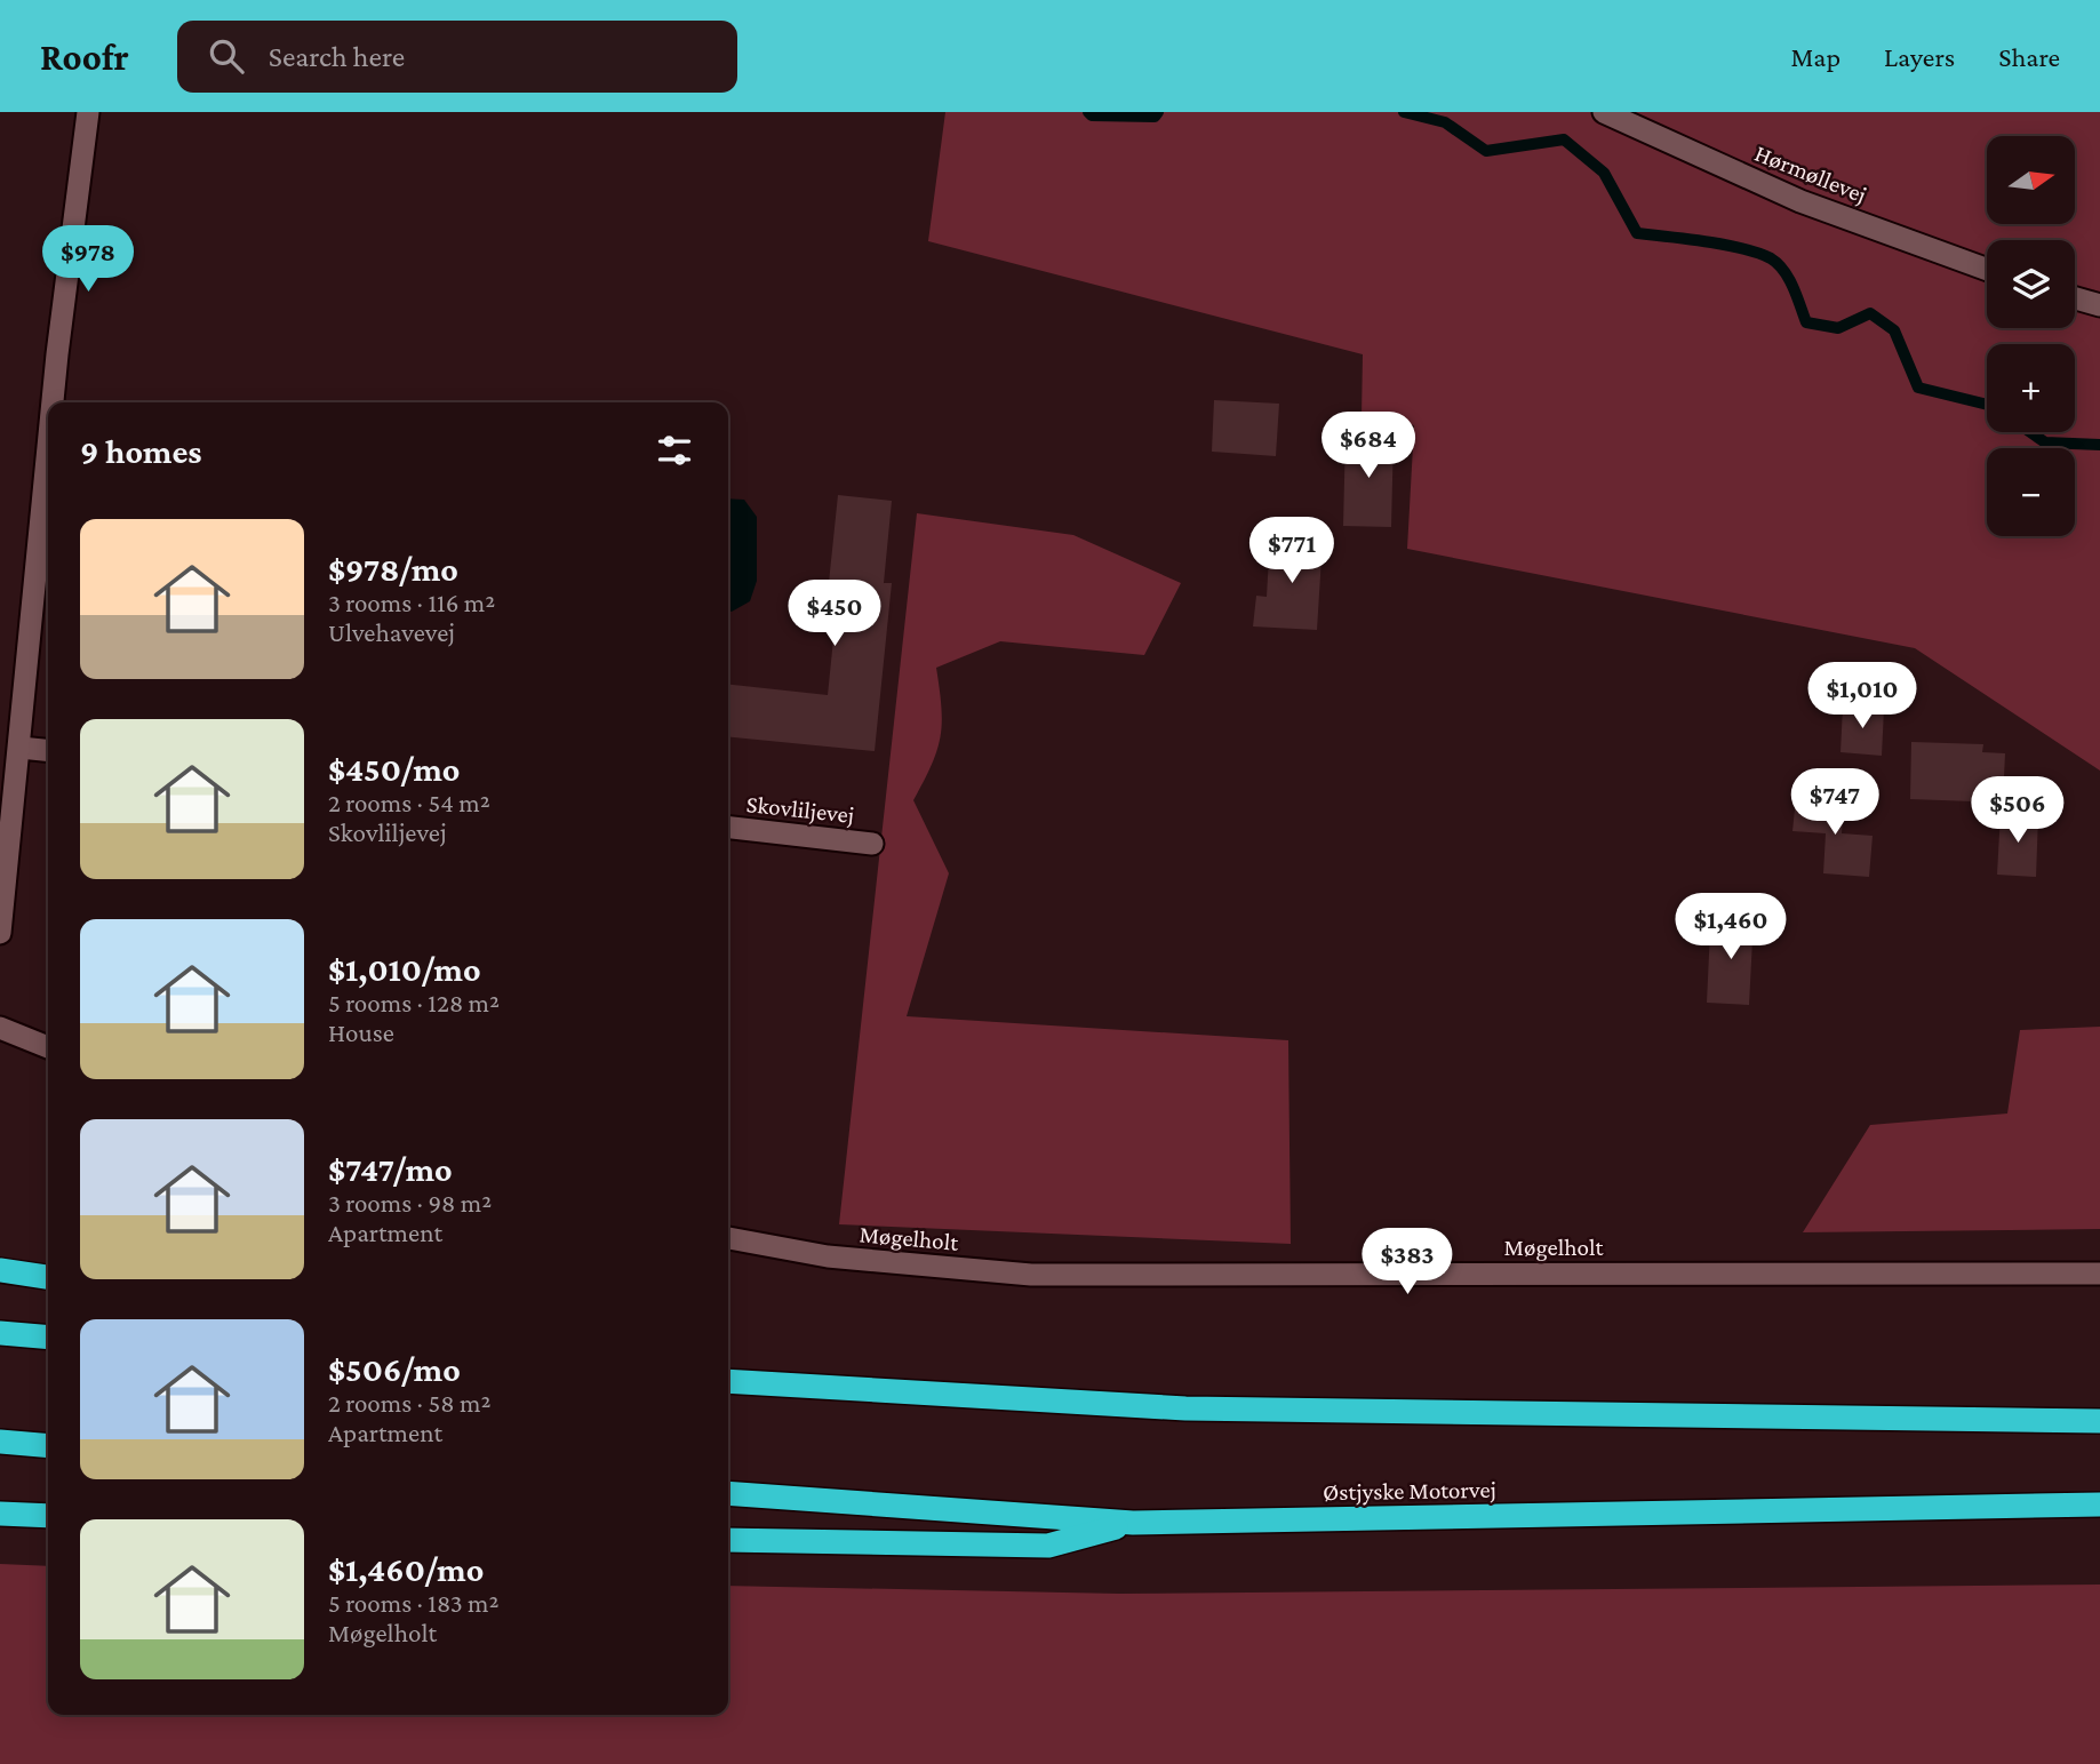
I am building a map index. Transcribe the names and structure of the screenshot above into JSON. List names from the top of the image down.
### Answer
{
  "streets": {
    "highway": ["Østjyske Motorvej"],
    "street": ["Hørmøllevej", "Skovliljevej", "Møgelholt"]
  },
  "north": "right",
  "page": {
    "header": "Roofr",
    "search": "Search here",
    "nav": ["Map", "Layers", "Share"],
    "map_buttons": ["+", "−"],
    "price": [
      "$978",
      "$684",
      "$771",
      "$450",
      "$1,010",
      "$747",
      "$506",
      "$1,460",
      "$383"
    ],
    "heading": "9 homes",
    "list": [
      {
        "name": "$978/mo",
        "note": "3 rooms · 116 m² · Ulvehavevej"
      },
      {
        "name": "$450/mo",
        "note": "2 rooms · 54 m² · Skovliljevej"
      },
      {
        "name": "$1,010/mo",
        "note": "5 rooms · 128 m² · House"
      },
      {
        "name": "$747/mo",
        "note": "3 rooms · 98 m² · Apartment"
      },
      {
        "name": "$506/mo",
        "note": "2 rooms · 58 m² · Apartment"
      },
      {
        "name": "$1,460/mo",
        "note": "5 rooms · 183 m² · Møgelholt"
      }
    ]
  }
}
